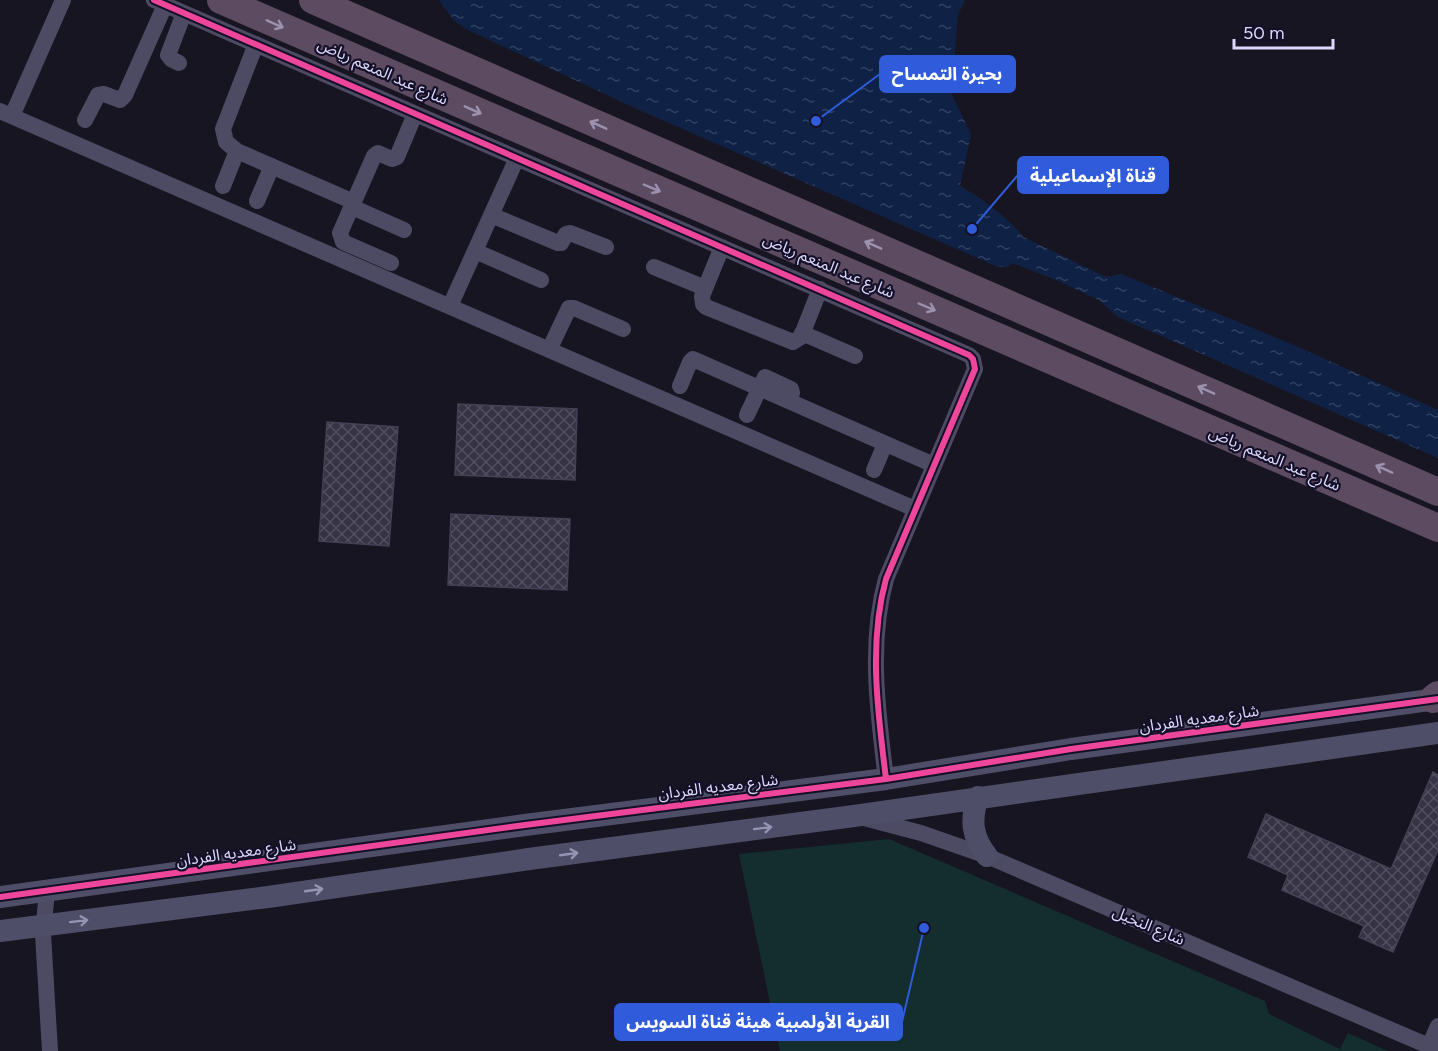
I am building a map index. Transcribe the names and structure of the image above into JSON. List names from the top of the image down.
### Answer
{
  "streets": {
    "highway": ["شارع عبد المنعم رياض"],
    "street": ["شارع معديه الفردان", "شارع النخيل"]
  },
  "places": ["بحيرة التمساح", "قناة الإسماعيلية", "القرية الأولمبية هيئة قناة السويس"],
  "scale_bar": "50 m"
}
